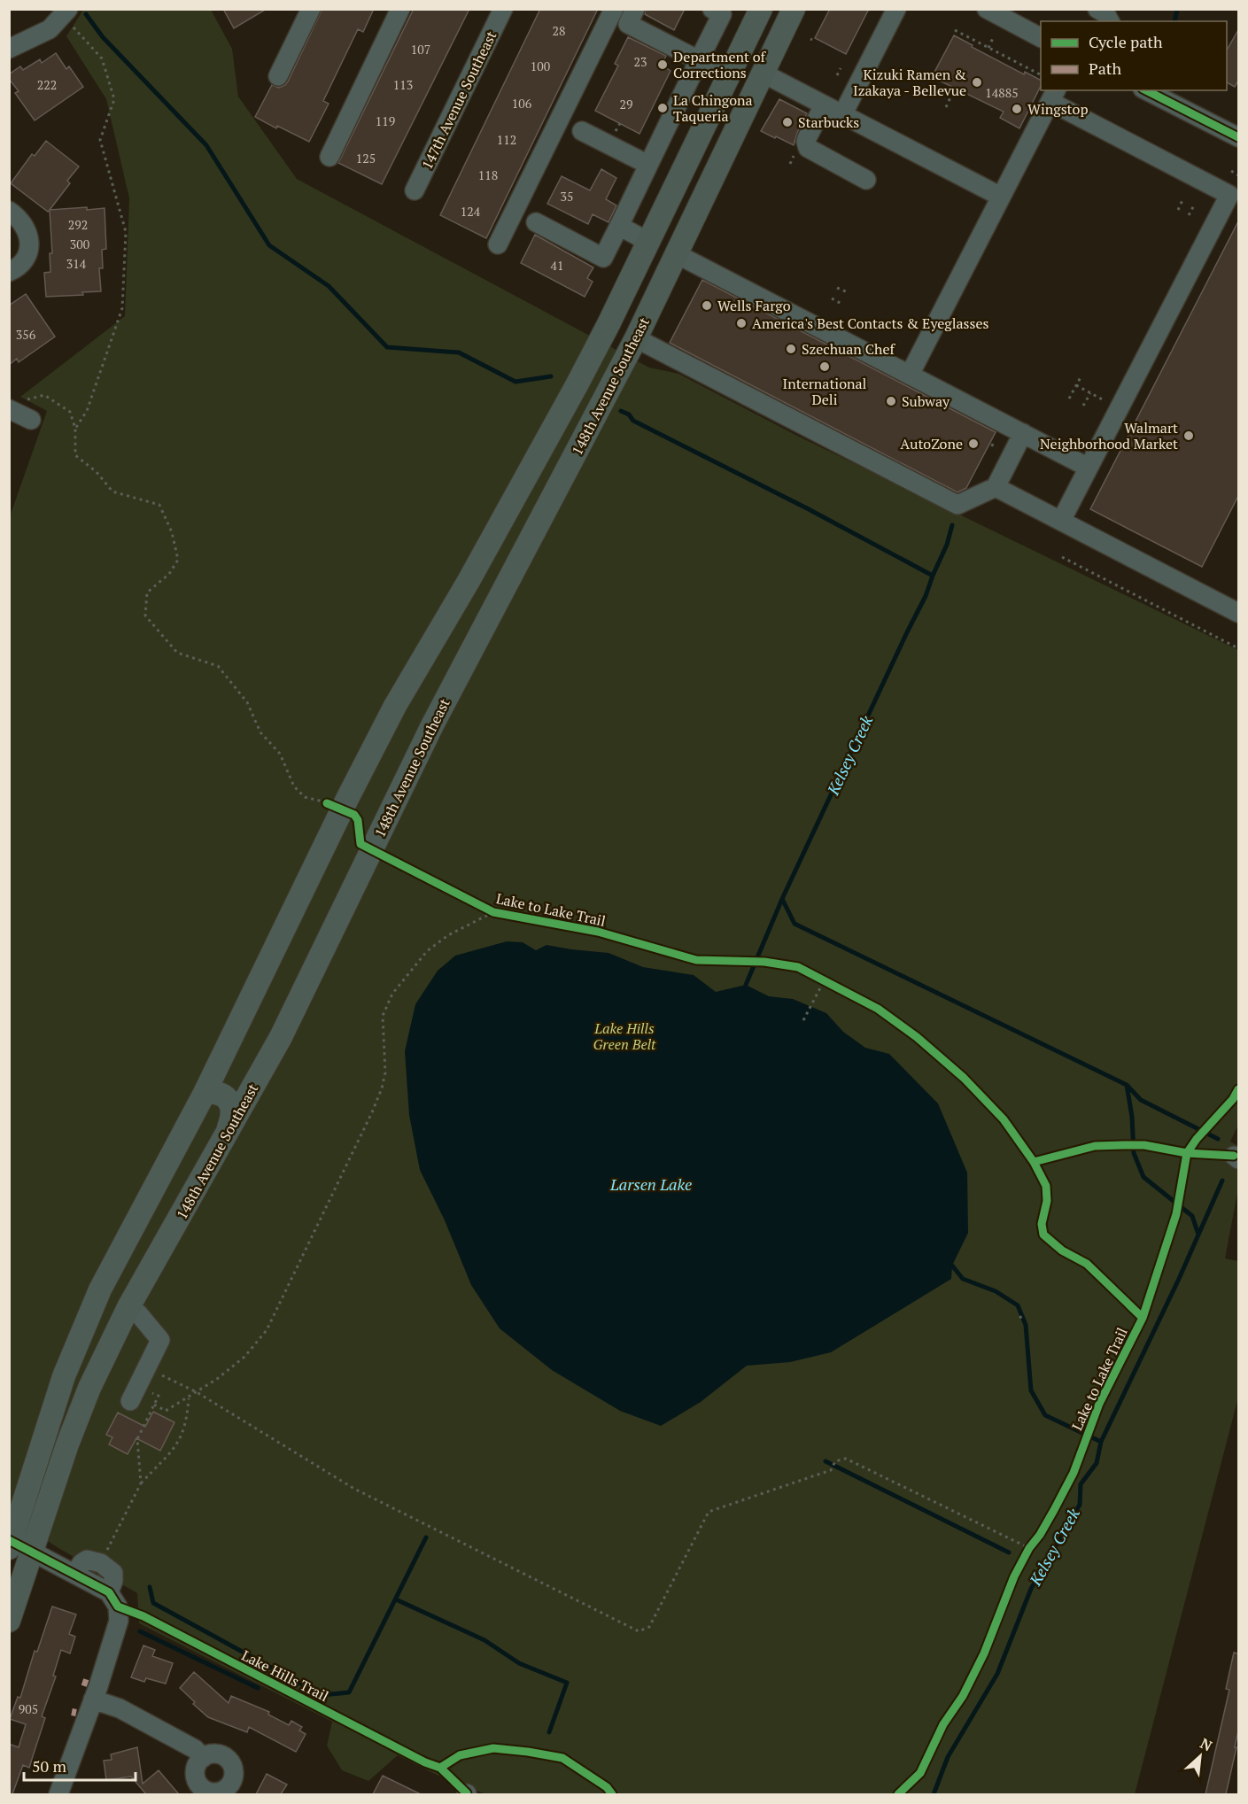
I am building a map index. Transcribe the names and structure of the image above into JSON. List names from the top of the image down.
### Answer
{
  "streets": {
    "main road": ["148th Avenue Southeast"],
    "street": ["147th Avenue Southeast"],
    "cycle path": ["Lake to Lake Trail", "Lake Hills Trail"]
  },
  "water": ["Kelsey Creek", "Larsen Lake"],
  "parks": ["Lake Hills Green Belt"],
  "places": [
    "Department of Corrections",
    "Kizuki Ramen & Izakaya - Bellevue",
    "La Chingona Taqueria",
    "Wingstop",
    "Starbucks",
    "Wells Fargo",
    "America's Best Contacts & Eyeglasses",
    "Szechuan Chef",
    "International Deli",
    "Subway",
    "Walmart Neighborhood Market",
    "AutoZone"
  ],
  "house_numbers": [
    "28",
    "107",
    "23",
    "100",
    "222",
    "113",
    "14885",
    "106",
    "29",
    "119",
    "112",
    "125",
    "118",
    "35",
    "124",
    "292",
    "300",
    "314",
    "41",
    "356",
    "905"
  ],
  "legend": ["Cycle path", "Path"],
  "scale_bar": "50 m",
  "north": "top right"
}
